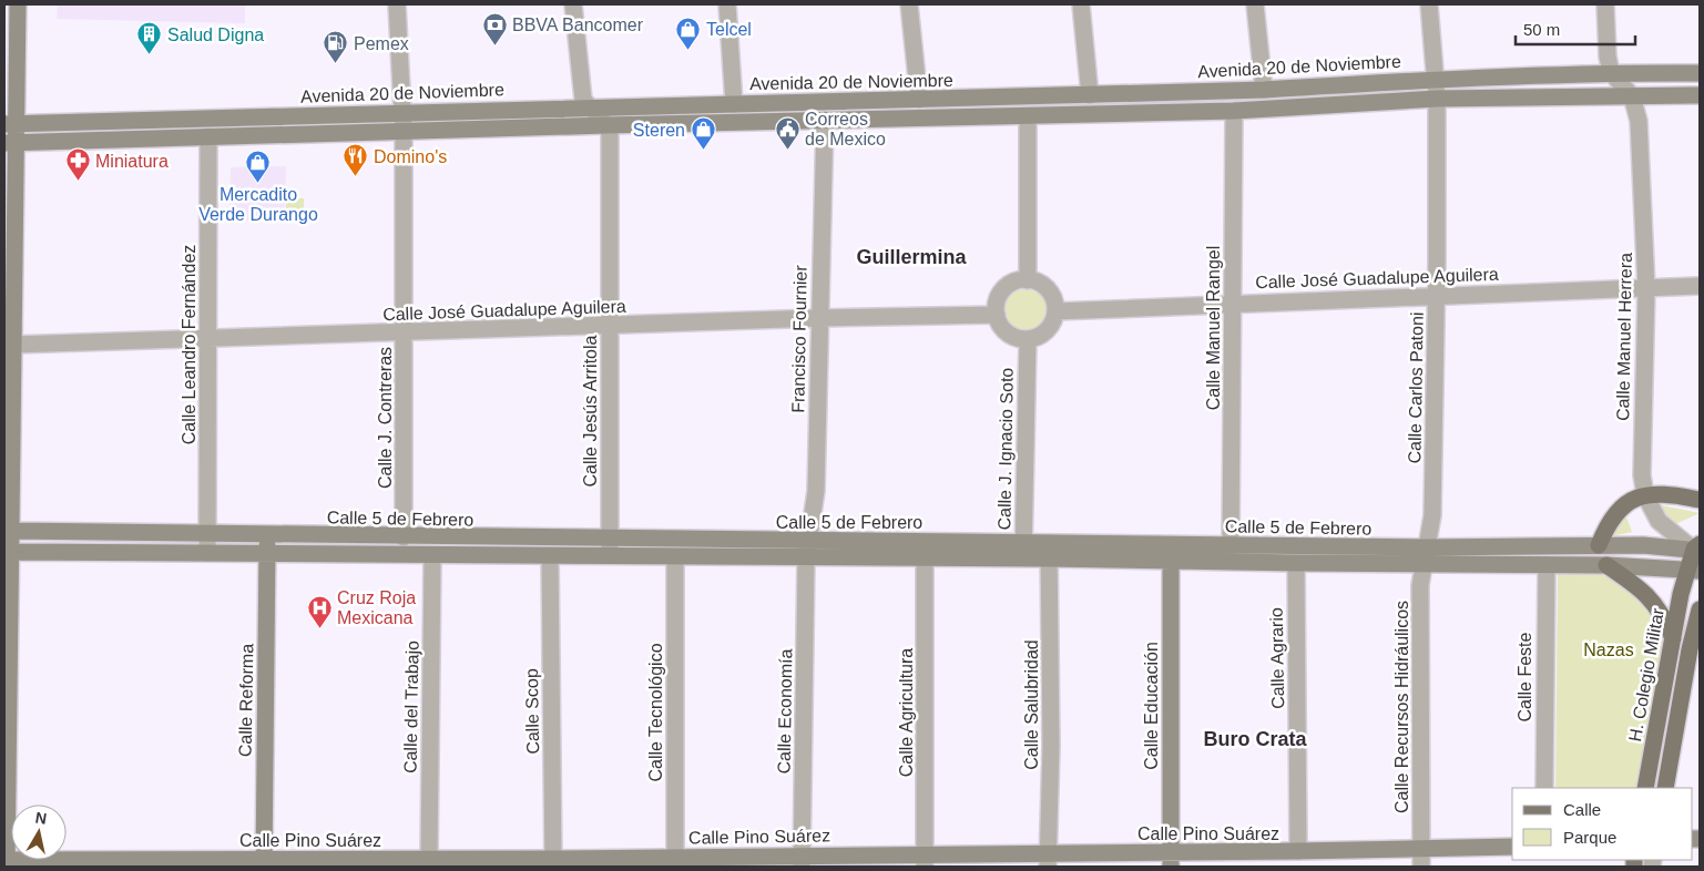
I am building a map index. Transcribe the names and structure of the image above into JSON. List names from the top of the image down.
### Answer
{
  "streets": {
    "main road": ["H. Colegio Militar"],
    "street": [
      "Avenida 20 de Noviembre",
      "Calle José Guadalupe Aguilera",
      "Calle Manuel Rangel",
      "Calle Manuel Herrera",
      "Francisco Fournier",
      "Calle Leandro Fernández",
      "Calle Carlos Patoni",
      "Calle Jesús Arritola",
      "Calle J. Contreras",
      "Calle J. Ignacio Soto",
      "Calle 5 de Febrero",
      "Calle Agrario",
      "Calle Feste",
      "Calle Reforma",
      "Calle Salubridad",
      "Calle Educación",
      "Calle del Trabajo",
      "Calle Recursos Hidráulicos",
      "Calle Scop",
      "Calle Economía",
      "Calle Tecnológico",
      "Calle Agricultura",
      "Calle Pino Suárez"
    ]
  },
  "crossings": [
    ["Avenida 20 de Noviembre", "Calle Manuel Rangel"],
    ["Avenida 20 de Noviembre", "Calle Manuel Herrera"],
    ["Avenida 20 de Noviembre", "Francisco Fournier"],
    ["Avenida 20 de Noviembre", "Calle Leandro Fernández"],
    ["Avenida 20 de Noviembre", "Calle Carlos Patoni"],
    ["Avenida 20 de Noviembre", "Calle Jesús Arritola"],
    ["Avenida 20 de Noviembre", "Calle J. Contreras"],
    ["Calle José Guadalupe Aguilera", "Calle Manuel Rangel"],
    ["Calle José Guadalupe Aguilera", "Calle Manuel Herrera"],
    ["Calle José Guadalupe Aguilera", "Francisco Fournier"],
    ["Calle José Guadalupe Aguilera", "Calle Leandro Fernández"],
    ["Calle José Guadalupe Aguilera", "Calle Carlos Patoni"],
    ["Calle José Guadalupe Aguilera", "Calle Jesús Arritola"],
    ["Calle José Guadalupe Aguilera", "Calle J. Contreras"],
    ["Calle José Guadalupe Aguilera", "Calle J. Ignacio Soto"],
    ["Calle Manuel Rangel", "Calle 5 de Febrero"],
    ["Calle Manuel Herrera", "Calle 5 de Febrero"],
    ["Calle Manuel Herrera", "H. Colegio Militar"],
    ["Francisco Fournier", "Calle 5 de Febrero"],
    ["Francisco Fournier", "Calle Economía"],
    ["Calle Leandro Fernández", "Calle 5 de Febrero"],
    ["Calle Carlos Patoni", "Calle 5 de Febrero"],
    ["Calle Carlos Patoni", "Calle Recursos Hidráulicos"],
    ["Calle Jesús Arritola", "Calle 5 de Febrero"],
    ["Calle J. Contreras", "Calle 5 de Febrero"],
    ["Calle J. Ignacio Soto", "Calle 5 de Febrero"],
    ["Calle 5 de Febrero", "Calle Agrario"],
    ["Calle 5 de Febrero", "H. Colegio Militar"],
    ["Calle 5 de Febrero", "Calle Feste"],
    ["Calle 5 de Febrero", "Calle Reforma"],
    ["Calle 5 de Febrero", "Calle Salubridad"],
    ["Calle 5 de Febrero", "Calle Educación"],
    ["Calle 5 de Febrero", "Calle del Trabajo"],
    ["Calle 5 de Febrero", "Calle Recursos Hidráulicos"],
    ["Calle 5 de Febrero", "Calle Scop"],
    ["Calle 5 de Febrero", "Calle Economía"],
    ["Calle 5 de Febrero", "Calle Tecnológico"],
    ["Calle 5 de Febrero", "Calle Agricultura"],
    ["Calle Agrario", "Calle Pino Suárez"],
    ["Calle Reforma", "Calle Pino Suárez"],
    ["Calle Salubridad", "Calle Pino Suárez"],
    ["Calle Educación", "Calle Pino Suárez"],
    ["Calle del Trabajo", "Calle Pino Suárez"],
    ["Calle Recursos Hidráulicos", "Calle Pino Suárez"],
    ["Calle Scop", "Calle Pino Suárez"],
    ["Calle Economía", "Calle Pino Suárez"],
    ["Calle Tecnológico", "Calle Pino Suárez"],
    ["Calle Agricultura", "Calle Pino Suárez"]
  ],
  "districts": ["Guillermina", "Buro Crata"],
  "parks": ["Nazas"],
  "places": {
    "bank": ["BBVA Bancomer"],
    "shop": ["Telcel", "Steren", "Mercadito Verde Durango"],
    "building": ["Salud Digna"],
    "fuel station": ["Pemex"],
    "public building": ["Correos de Mexico"],
    "restaurant": ["Domino's"],
    "pharmacy": ["Miniatura"],
    "hospital": ["Cruz Roja Mexicana"]
  },
  "legend": ["Calle", "Parque"],
  "scale_bar": "50 m",
  "north": "top"
}
